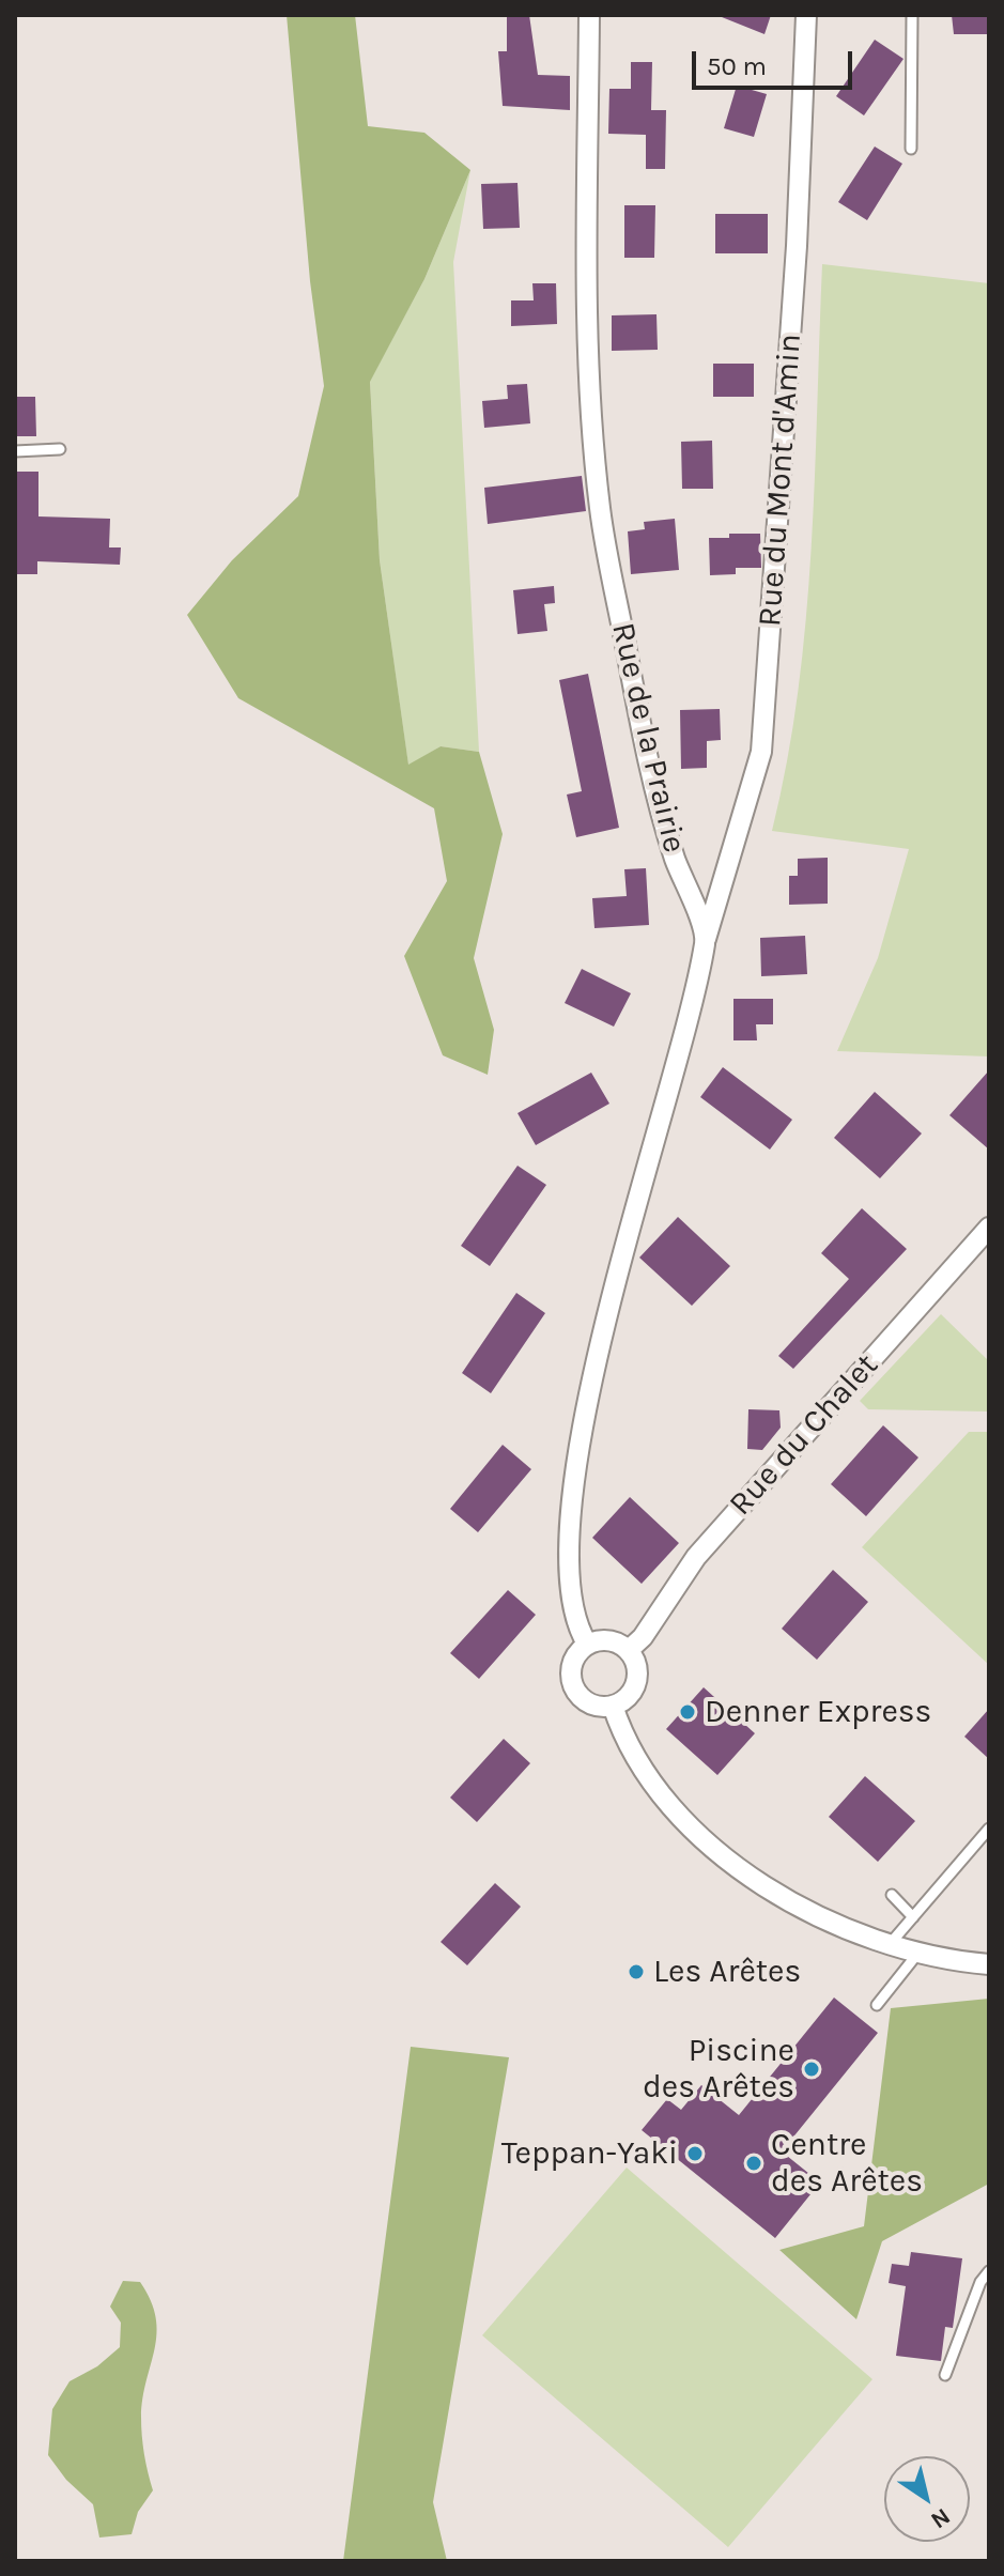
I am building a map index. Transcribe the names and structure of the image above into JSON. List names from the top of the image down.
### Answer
{
  "streets": {
    "street": ["Rue du Mont d'Amin", "Rue de la Prairie", "Rue du Chalet"]
  },
  "crossings": [
    ["Rue du Mont d'Amin", "Rue de la Prairie"]
  ],
  "places": [
    "Denner Express",
    "Les Arêtes",
    "Piscine des Arêtes",
    "Teppan-Yaki",
    "Centre des Arêtes"
  ],
  "scale_bar": "50 m",
  "north": "bottom right"
}
